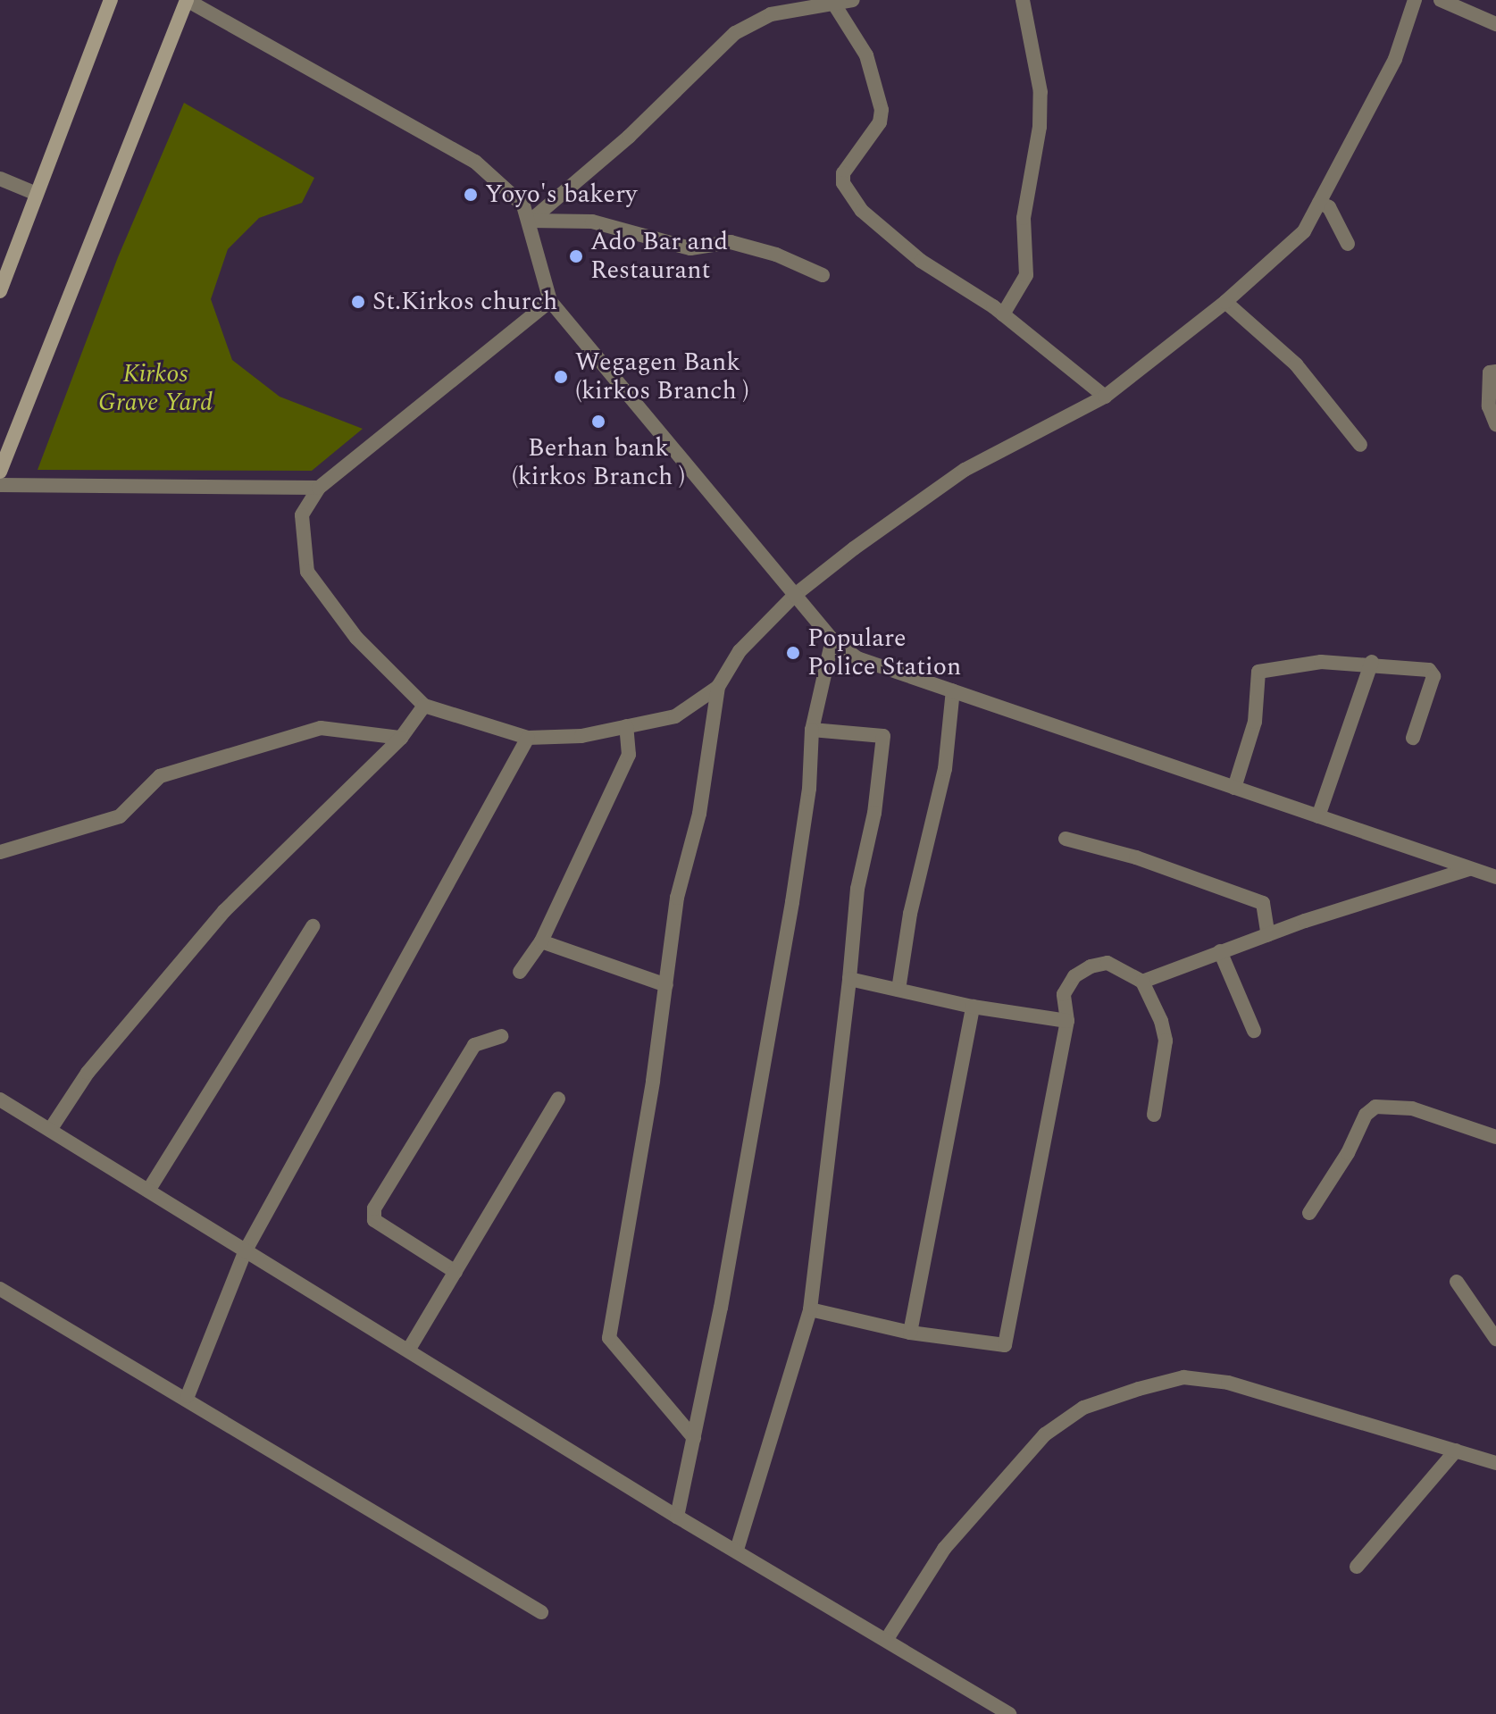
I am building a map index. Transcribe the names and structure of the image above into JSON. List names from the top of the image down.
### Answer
{
  "parks": ["Kirkos Grave Yard"],
  "places": [
    "Yoyo's bakery",
    "Ado Bar and Restaurant",
    "St.Kirkos church",
    "Wegagen Bank (kirkos Branch )",
    "Berhan bank (kirkos Branch )",
    "Populare Police Station"
  ]
}
